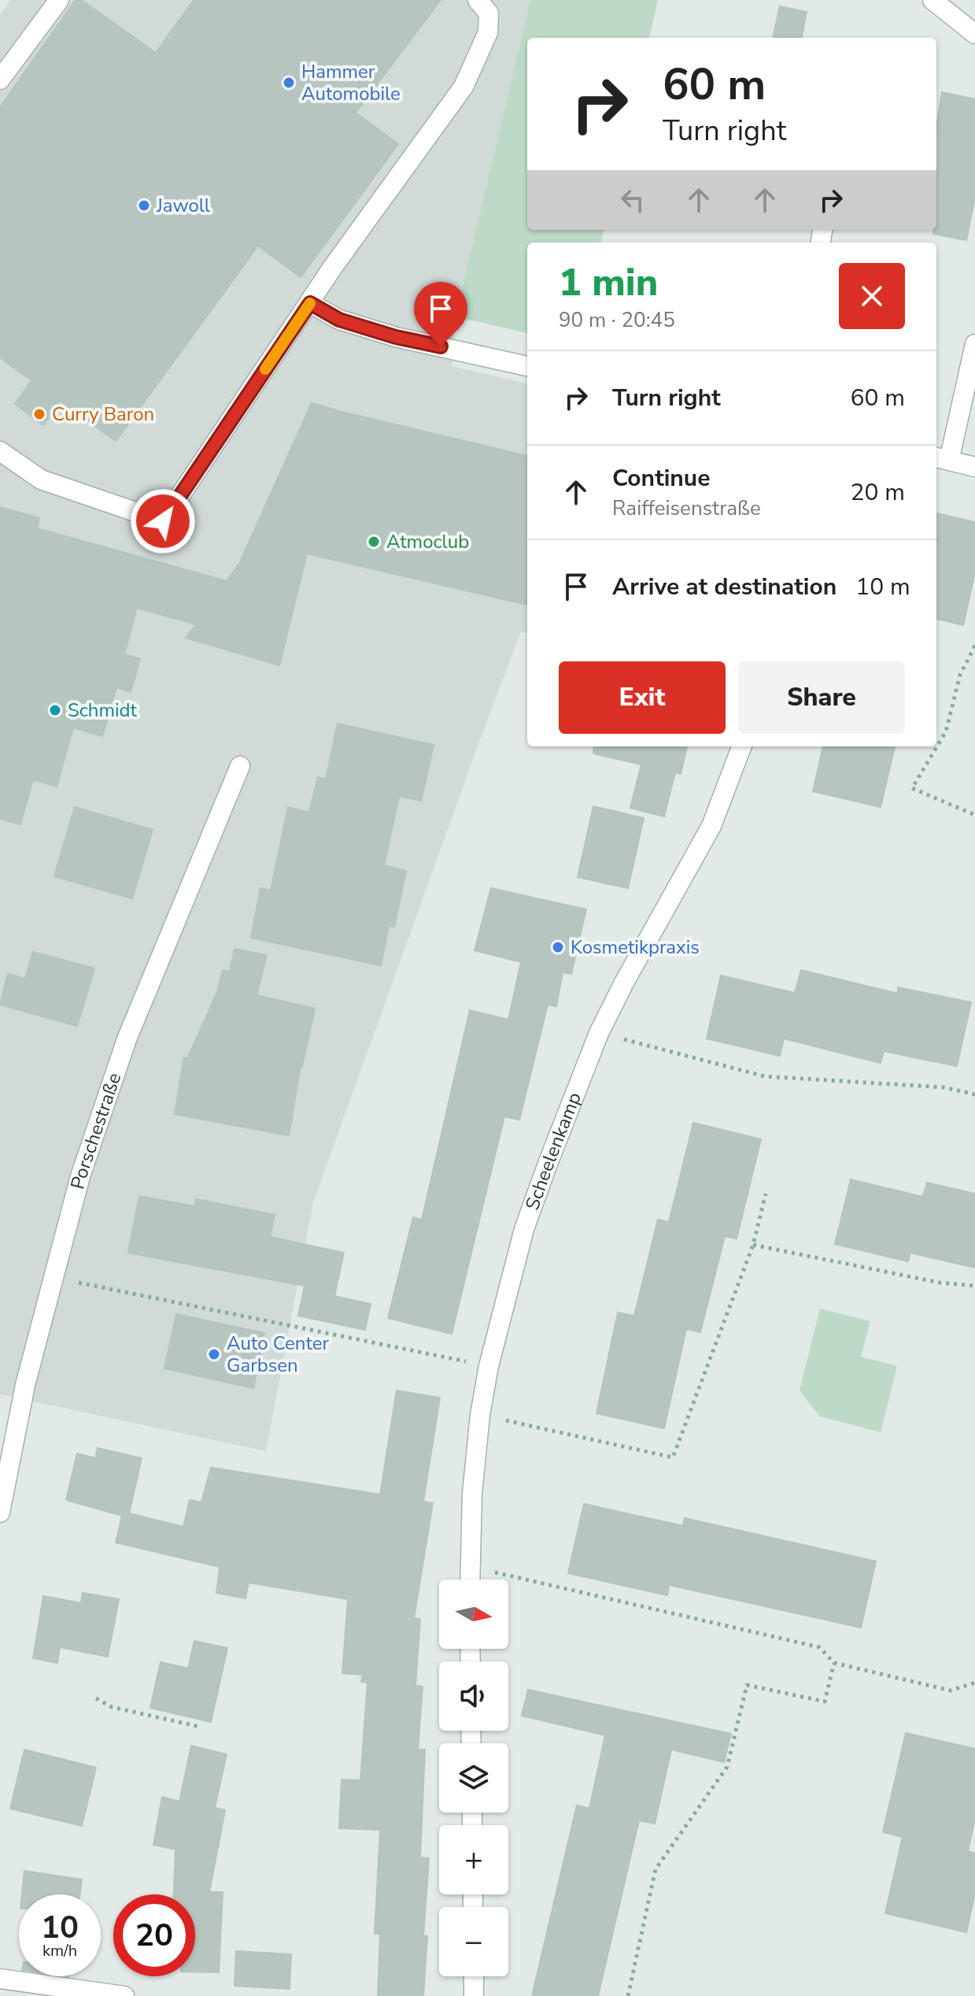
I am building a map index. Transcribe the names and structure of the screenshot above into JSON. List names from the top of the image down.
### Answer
{
  "streets": {
    "street": ["Porschestraße", "Scheelenkamp"]
  },
  "places": [
    "Hammer Automobile",
    "Jawoll",
    "Curry Baron",
    "Atmoclub",
    "Schmidt",
    "Kosmetikpraxis",
    "Auto Center Garbsen"
  ],
  "north": "right",
  "page": {
    "turn": ["60 m", "Turn right"],
    "heading": ["1 min", "90 m · 20:45"],
    "list": [
      {
        "name": "Turn right",
        "value": "60 m"
      },
      {
        "name": "Continue",
        "note": "Raiffeisenstraße",
        "value": "20 m"
      },
      {
        "name": "Arrive at destination",
        "value": "10 m"
      }
    ],
    "buttons": ["Exit", "Share"],
    "map_buttons": ["+", "−"],
    "speed": "10 km/h",
    "limit": "20"
  }
}
